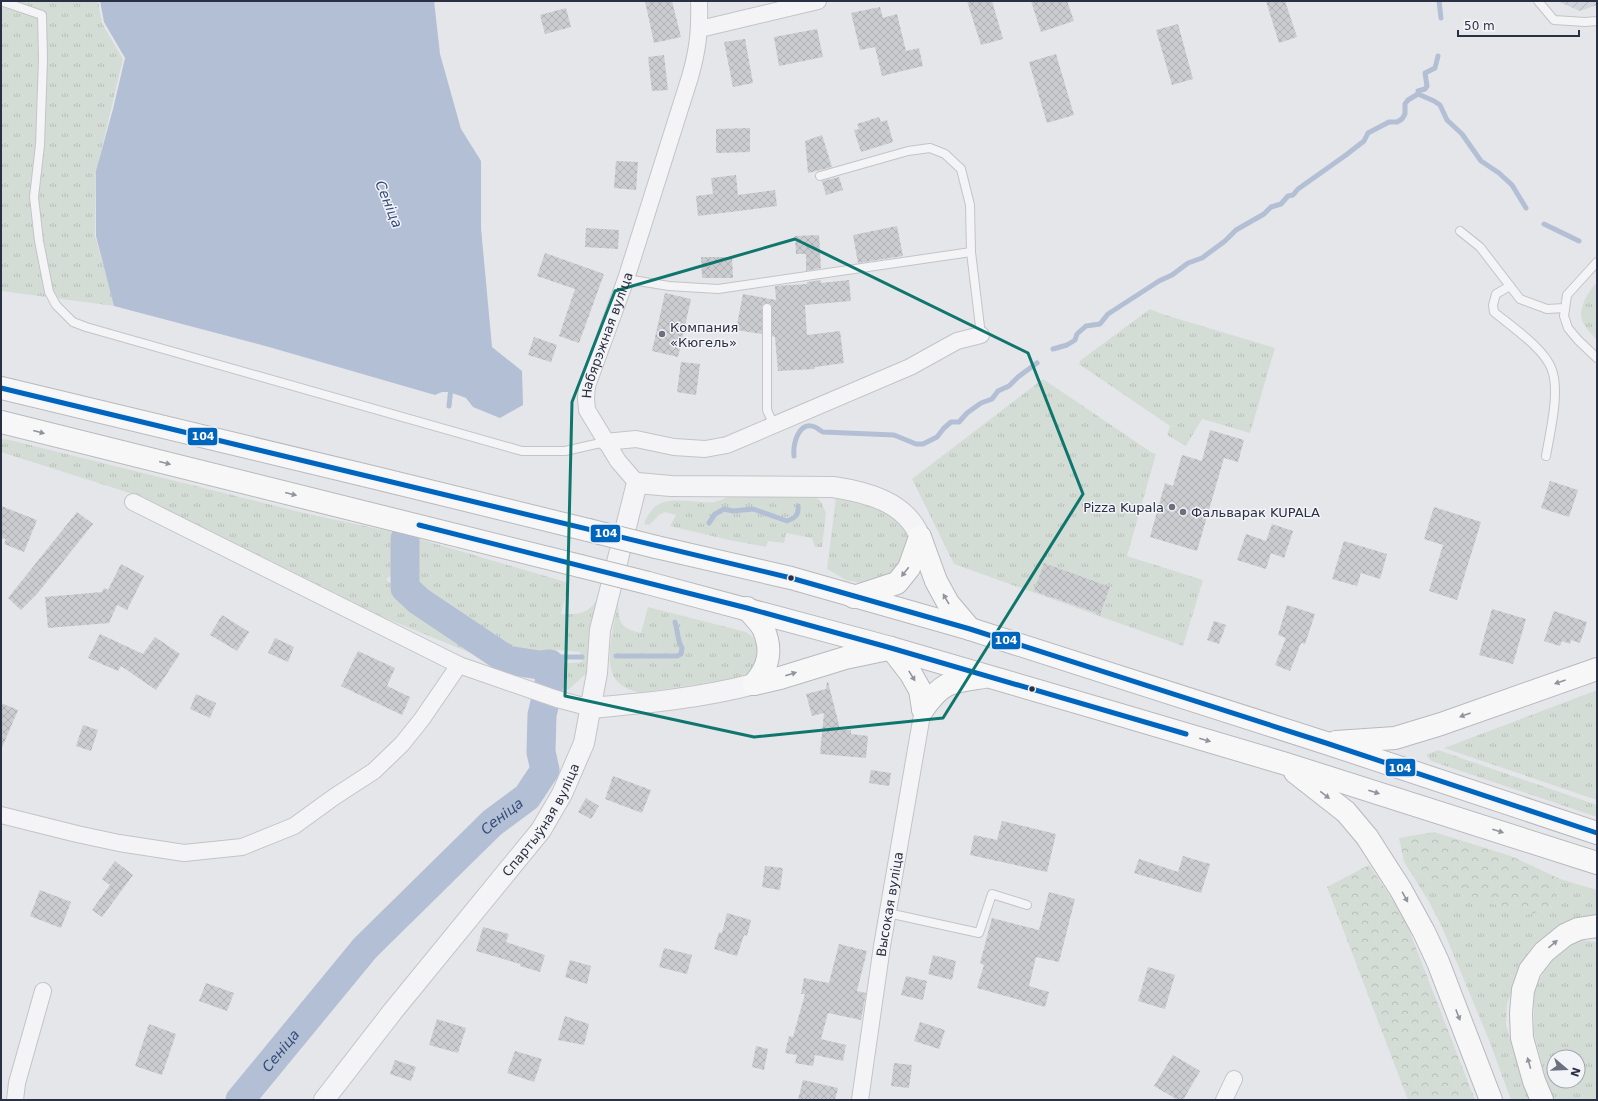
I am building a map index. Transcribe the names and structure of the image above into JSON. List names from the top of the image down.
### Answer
{
  "streets": {
    "street": ["Набярэжная вуліца", "Спартыўная вуліца", "Высокая вуліца"]
  },
  "crossings": [
    ["Набярэжная вуліца", "Спартыўная вуліца"]
  ],
  "water": ["Сеніца"],
  "places": ["Компания «Кюгель»", "Pizza Kupala", "Фальварак KUPALA"],
  "lines": ["transit line 104"],
  "scale_bar": "50 m",
  "north": "right"
}
